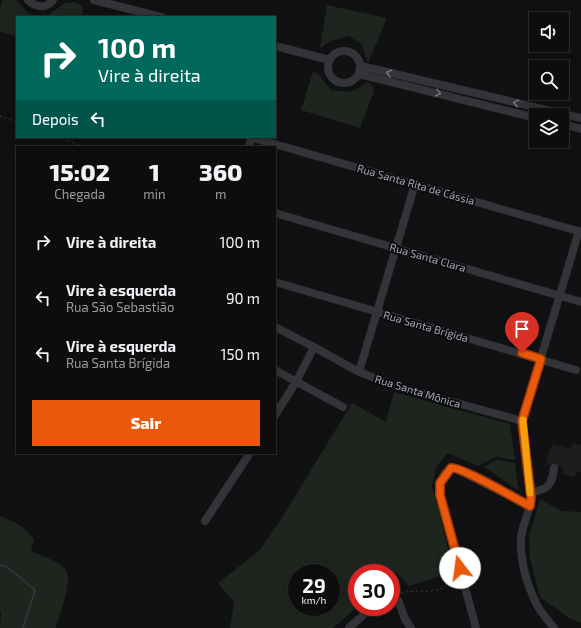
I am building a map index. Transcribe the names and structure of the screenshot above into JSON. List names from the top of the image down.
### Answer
{
  "streets": {
    "street": [
      "Rua Santa Rita de Cássia",
      "Rua Santa Clara",
      "Rua Santa Brígida",
      "Rua Santa Mônica"
    ]
  },
  "page": {
    "turn": ["100 m", "Vire à direita"],
    "then": "Depois",
    "eta": [
      "15:02",
      "Chegada",
      "1",
      "min",
      "360",
      "m"
    ],
    "list": [
      {
        "name": "Vire à direita",
        "value": "100 m"
      },
      {
        "name": "Vire à esquerda",
        "note": "Rua São Sebastião",
        "value": "90 m"
      },
      {
        "name": "Vire à esquerda",
        "note": "Rua Santa Brígida",
        "value": "150 m"
      }
    ],
    "buttons": "Sair",
    "speed": "29 km/h",
    "limit": "30"
  }
}
